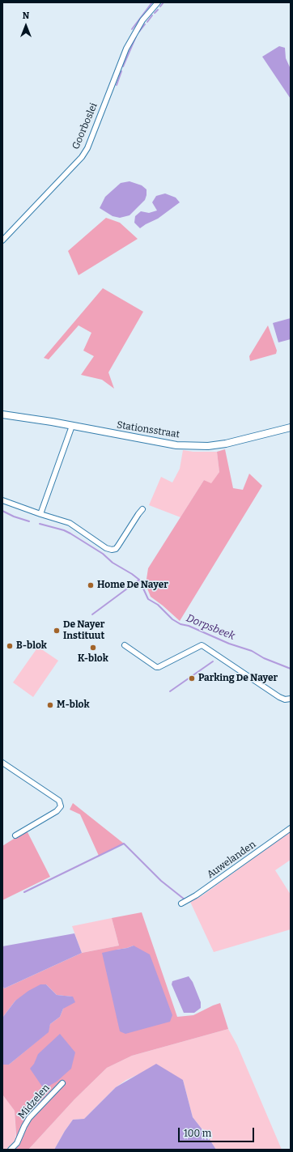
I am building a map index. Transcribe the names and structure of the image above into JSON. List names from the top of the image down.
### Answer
{
  "streets": {
    "street": [
      "Goorboslei",
      "Stationsstraat",
      "Auwelanden",
      "Midzelen"
    ]
  },
  "water": ["Dorpsbeek"],
  "places": [
    "Home De Nayer",
    "De Nayer Instituut",
    "B-blok",
    "K-blok",
    "Parking De Nayer",
    "M-blok"
  ],
  "scale_bar": "100 m",
  "north": "top"
}
